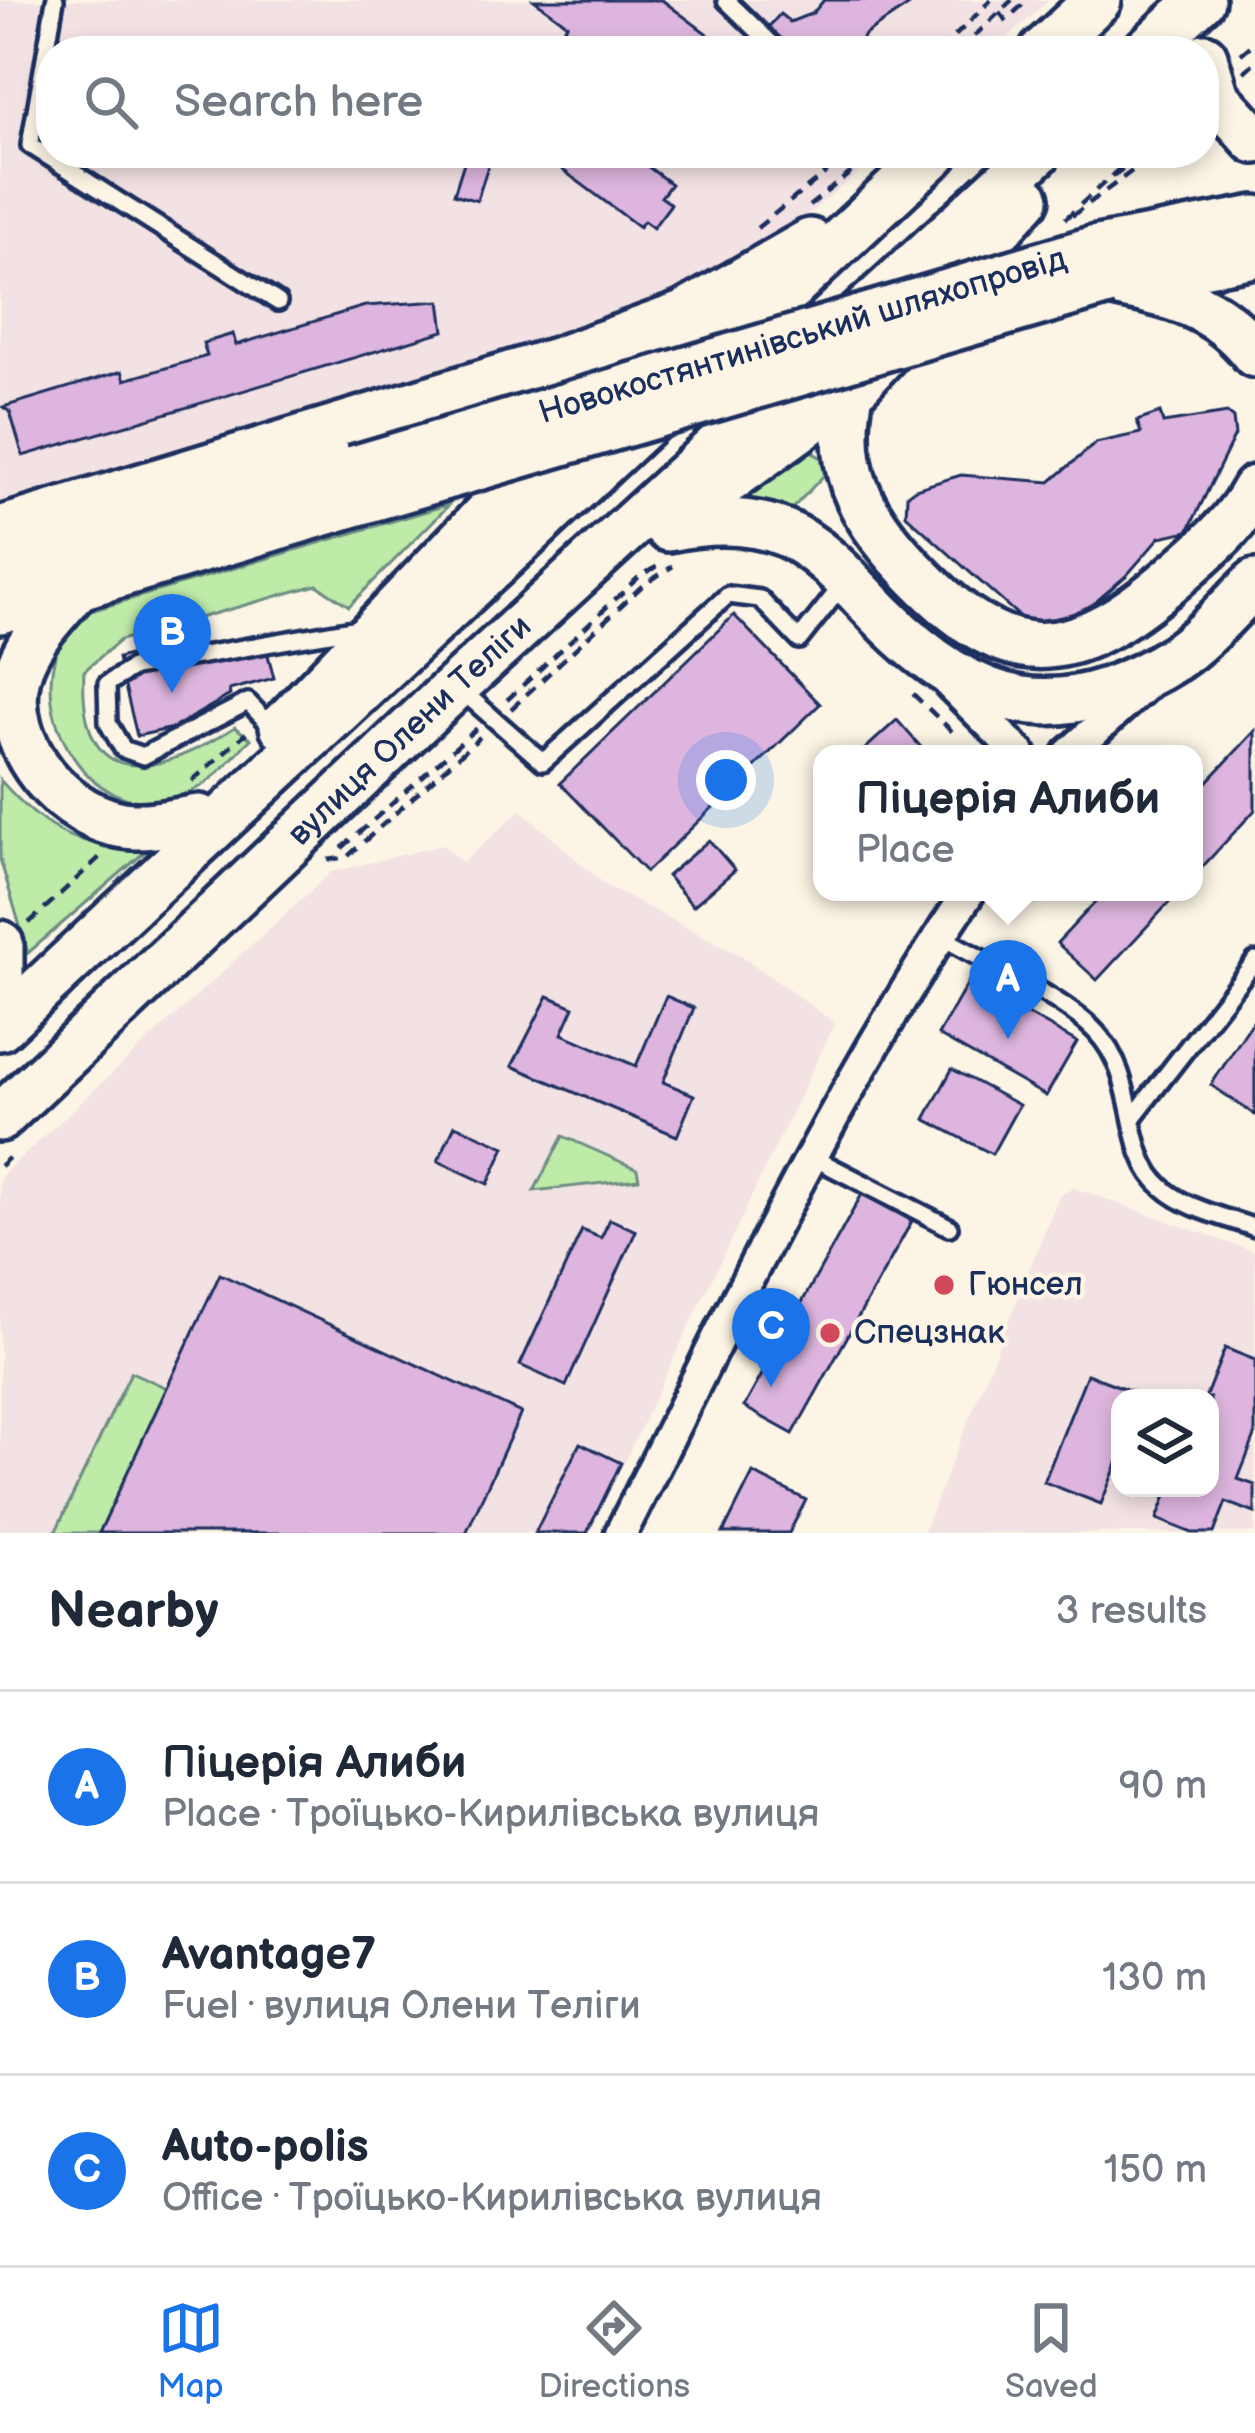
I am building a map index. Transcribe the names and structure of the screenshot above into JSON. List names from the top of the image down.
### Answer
{
  "streets": {
    "main road": ["Новокостянтинівський шляхопровід", "вулиця Олени Теліги"]
  },
  "places": ["Гюнсел", "Спецзнак"],
  "page": {
    "search": "Search here",
    "pins": ["B", "A", "C"],
    "popup": ["Піцерія Алиби", "Place"],
    "heading": ["Nearby", "3 results"],
    "list": [
      {
        "mark": "A",
        "name": "Піцерія Алиби",
        "note": "Place · Троїцько-Кирилівська вулиця",
        "value": "90 m"
      },
      {
        "mark": "B",
        "name": "Avantage7",
        "note": "Fuel · вулиця Олени Теліги",
        "value": "130 m"
      },
      {
        "mark": "C",
        "name": "Auto-polis",
        "note": "Office · Троїцько-Кирилівська вулиця",
        "value": "150 m"
      }
    ],
    "nav": ["Map", "Directions", "Saved"]
  }
}
